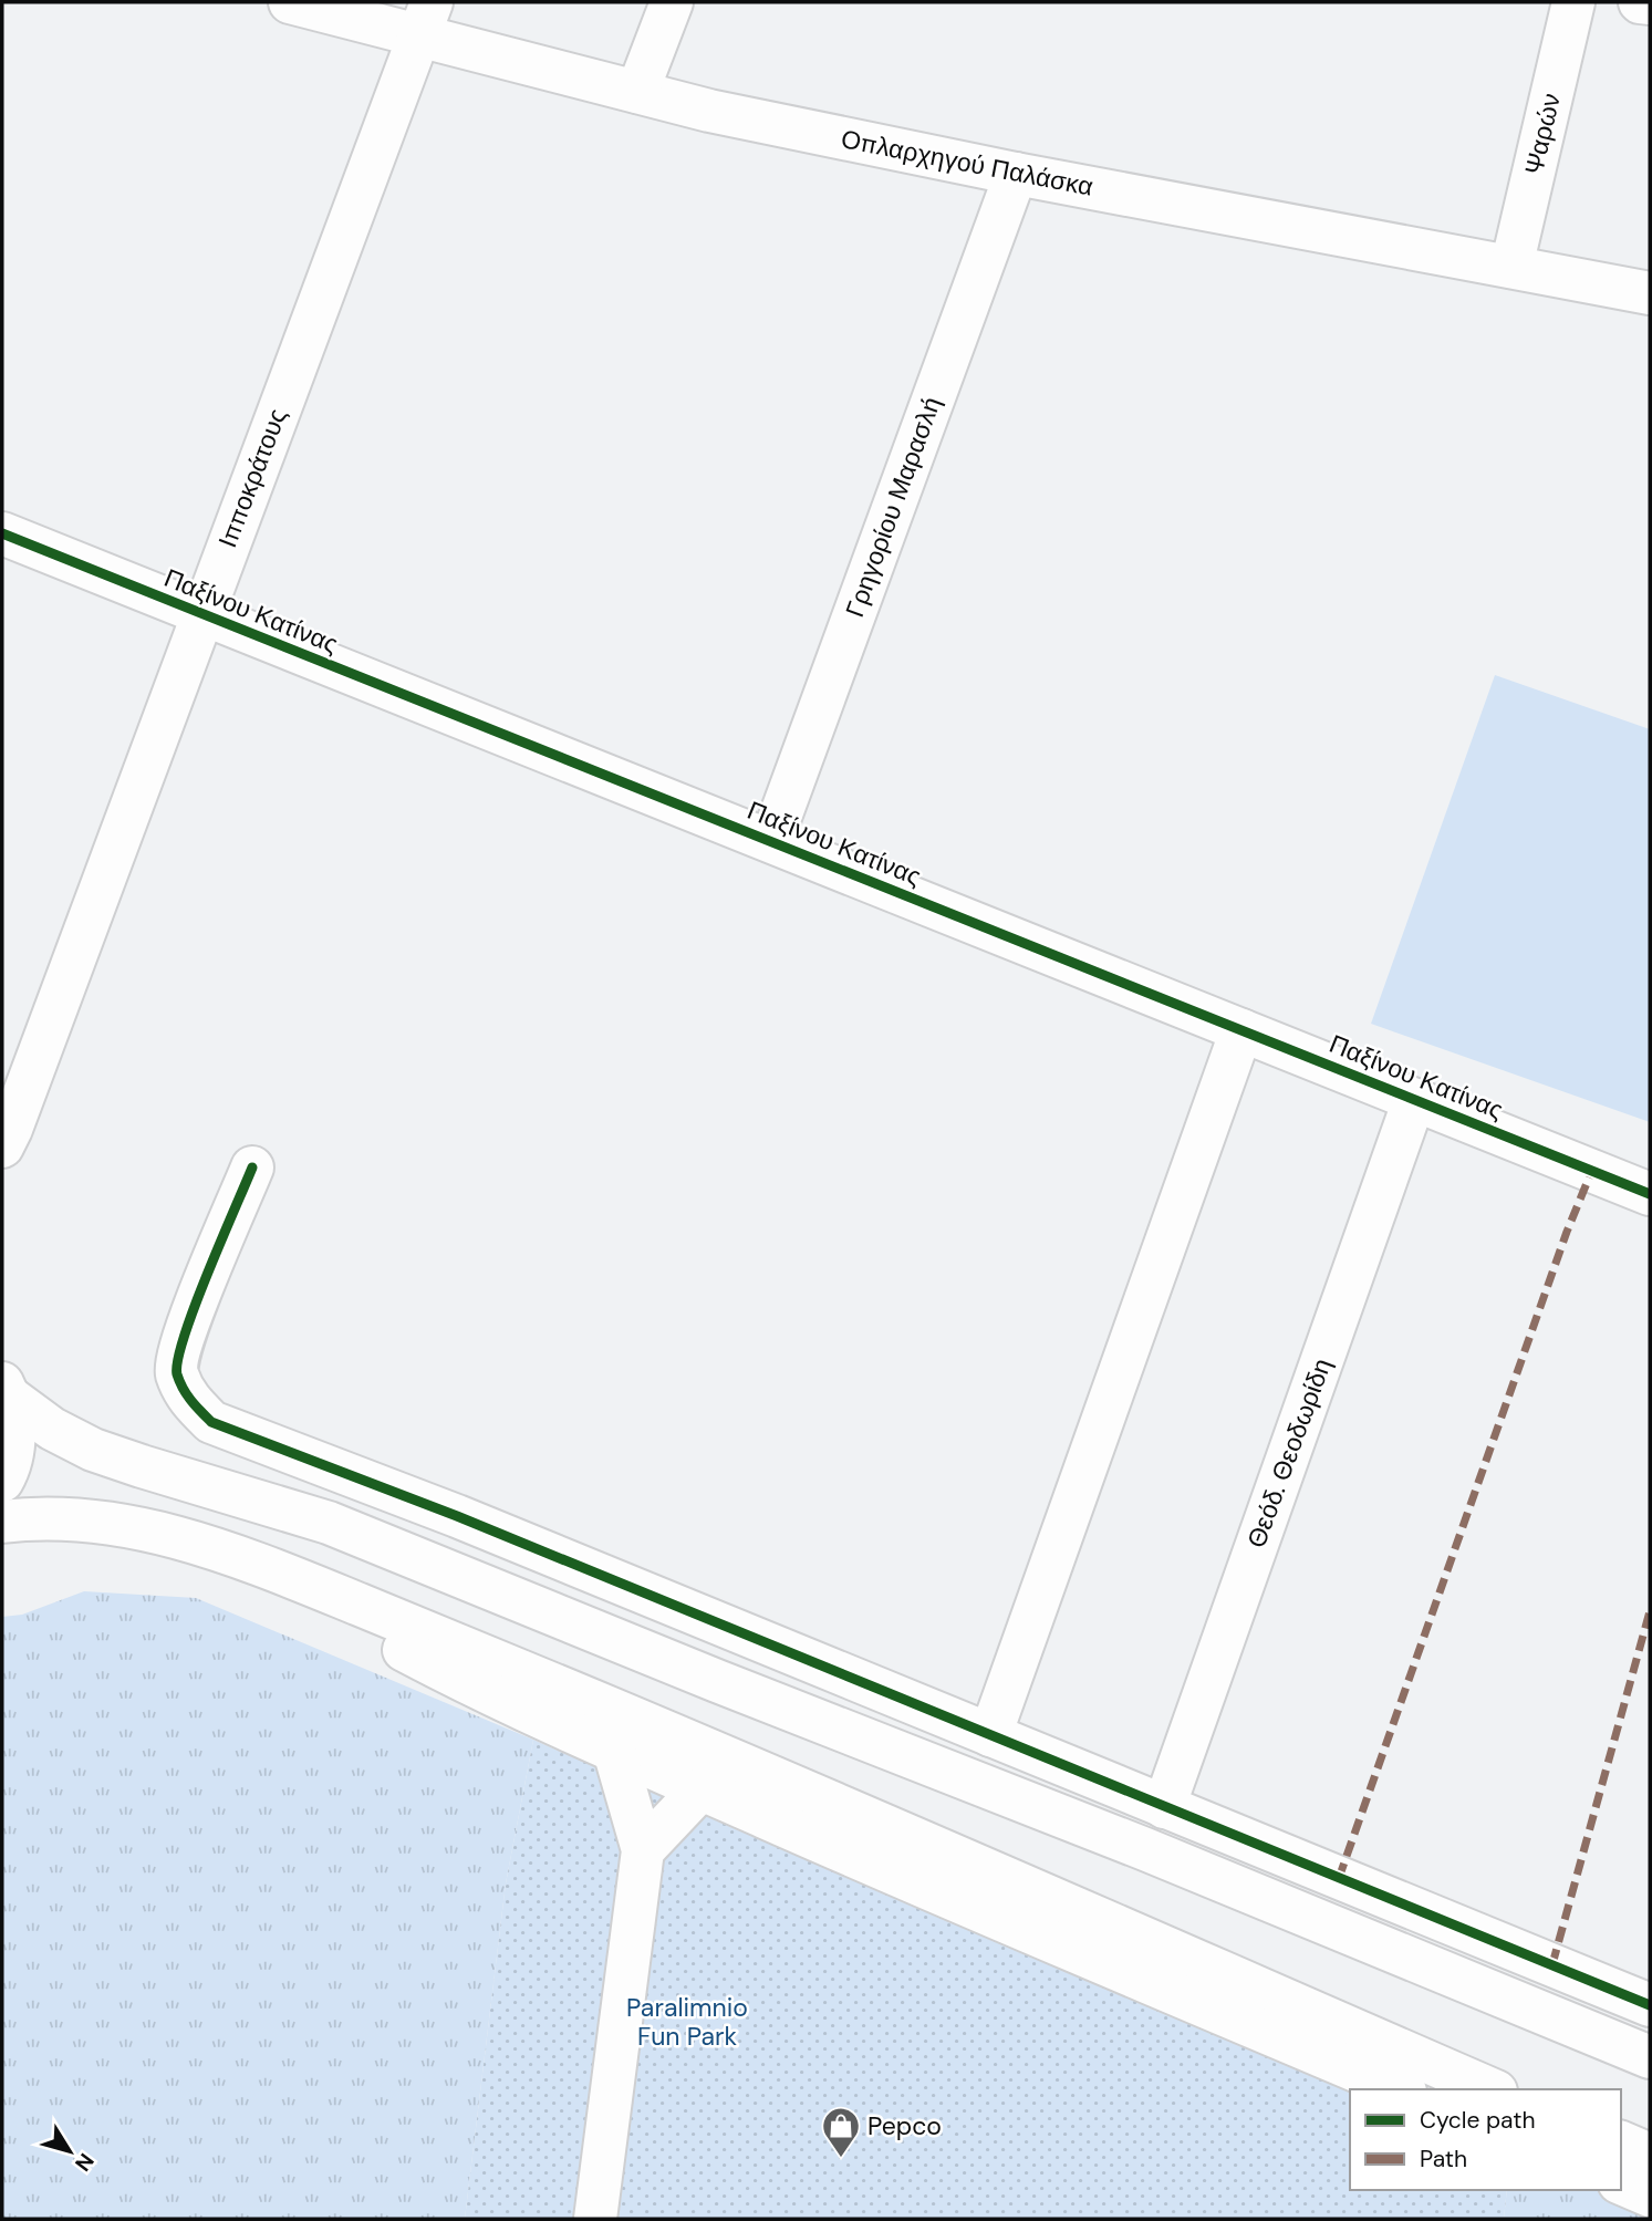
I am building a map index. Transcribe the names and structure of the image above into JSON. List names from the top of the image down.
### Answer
{
  "streets": {
    "street": [
      "Ψαρών",
      "Οπλαρχηγού Παλάσκα",
      "Ιπποκράτους",
      "Γρηγορίου Μαρασλή",
      "Παξίνου Κατίνας",
      "Θεόδ. Θεοδωρίδη"
    ]
  },
  "crossings": [
    ["Ψαρών", "Οπλαρχηγού Παλάσκα"],
    ["Οπλαρχηγού Παλάσκα", "Ιπποκράτους"],
    ["Οπλαρχηγού Παλάσκα", "Γρηγορίου Μαρασλή"],
    ["Ιπποκράτους", "Παξίνου Κατίνας"],
    ["Γρηγορίου Μαρασλή", "Παξίνου Κατίνας"],
    ["Παξίνου Κατίνας", "Θεόδ. Θεοδωρίδη"]
  ],
  "parks": ["Paralimnio Fun Park"],
  "places": {
    "shop": ["Pepco"]
  },
  "legend": ["Cycle path", "Path"],
  "north": "bottom right"
}
